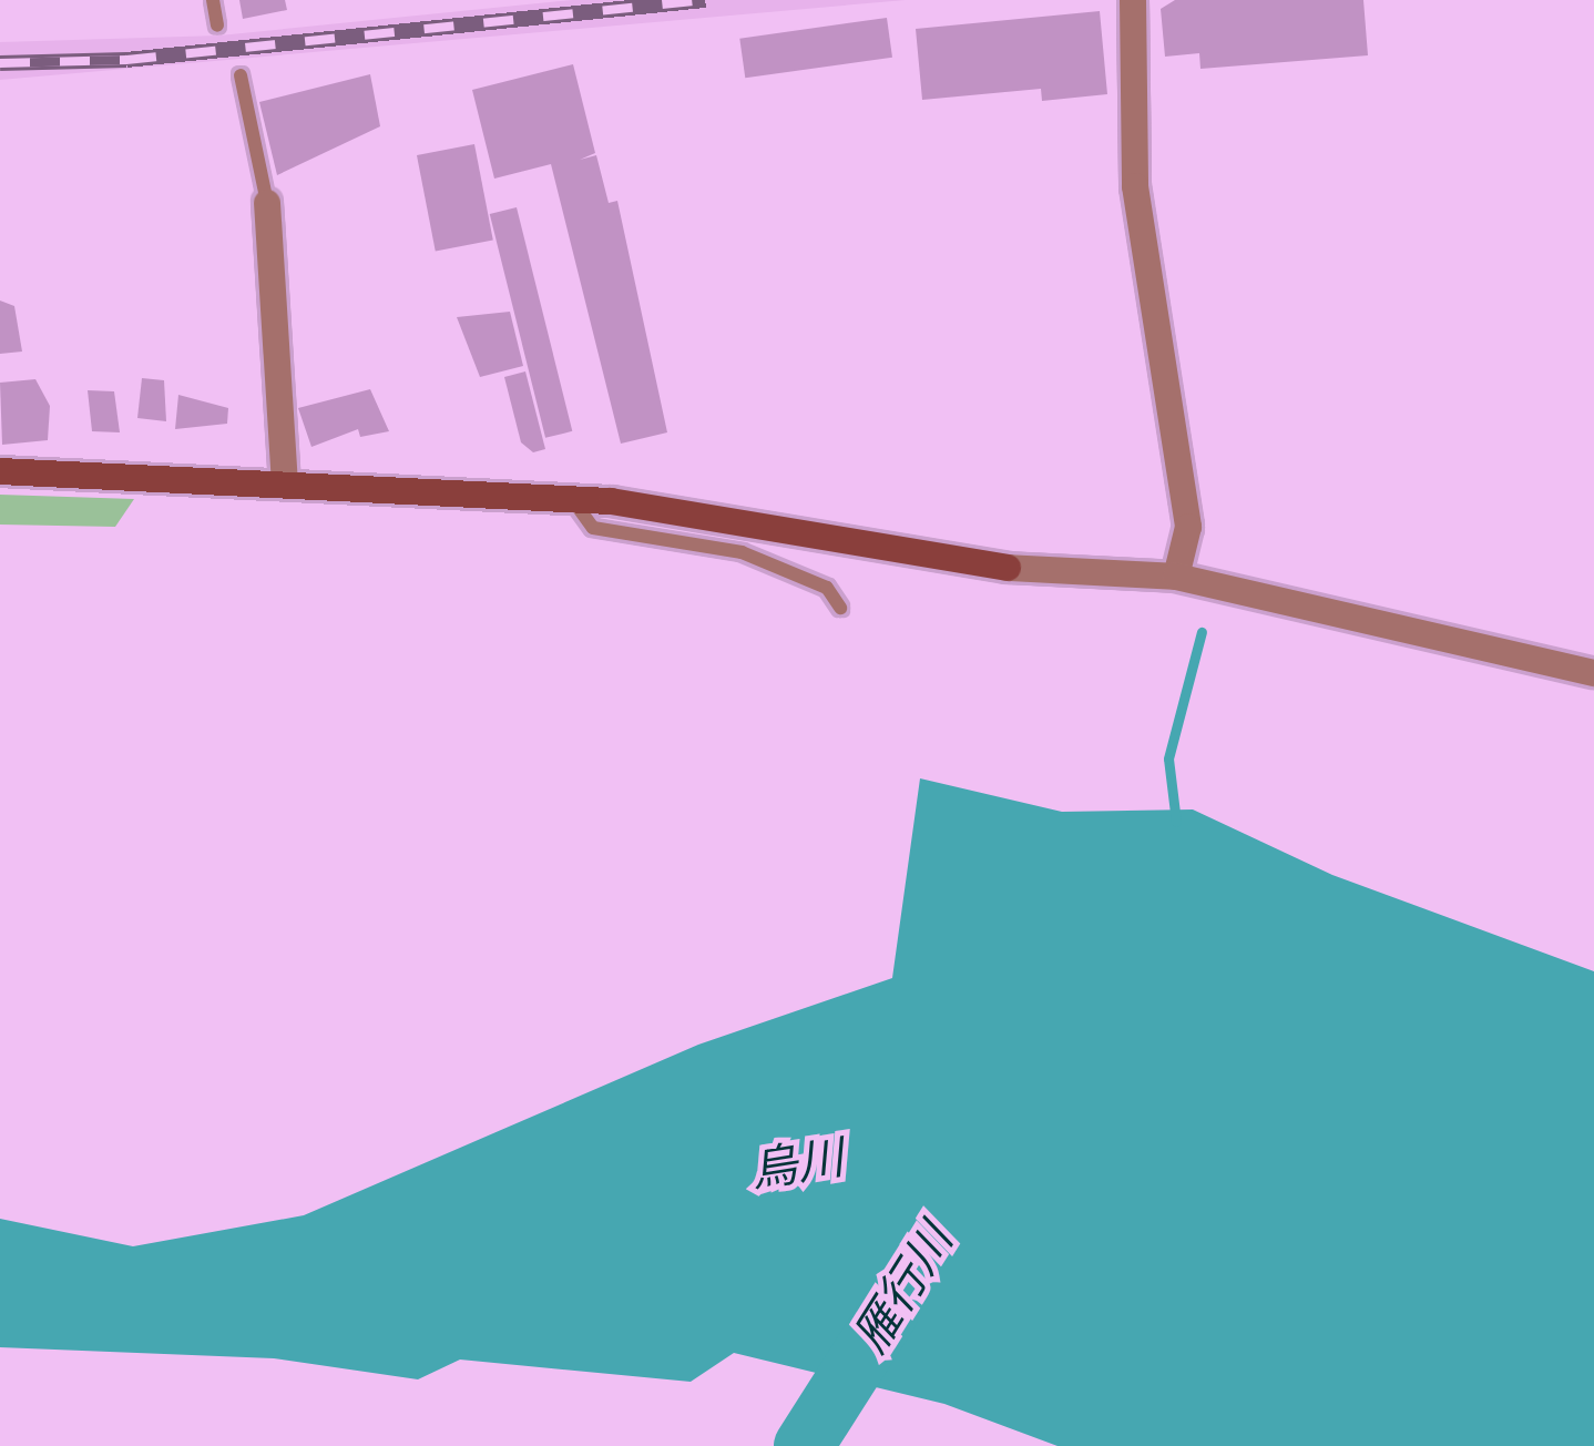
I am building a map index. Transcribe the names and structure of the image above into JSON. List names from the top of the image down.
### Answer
{
  "water": ["烏川", "雁行川"]
}
